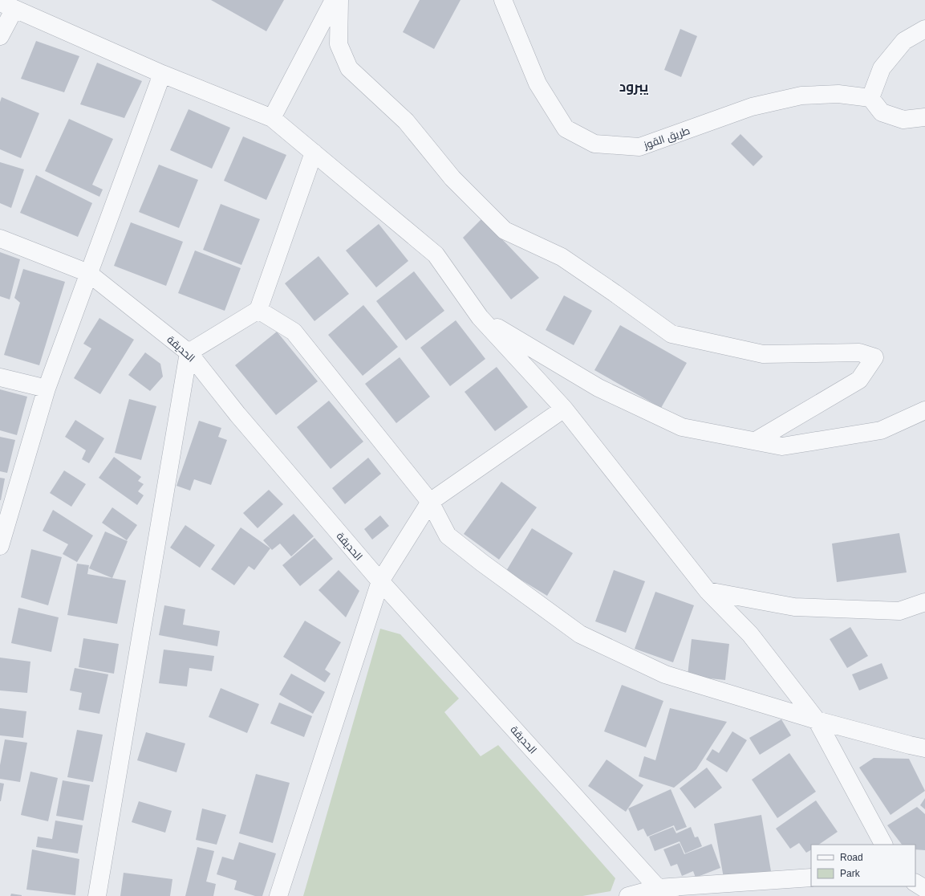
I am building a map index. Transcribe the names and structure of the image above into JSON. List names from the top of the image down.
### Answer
{
  "streets": {
    "street": ["طريق القوز", "الحديقة"]
  },
  "districts": ["يبرود"],
  "legend": ["Road", "Park"]
}
